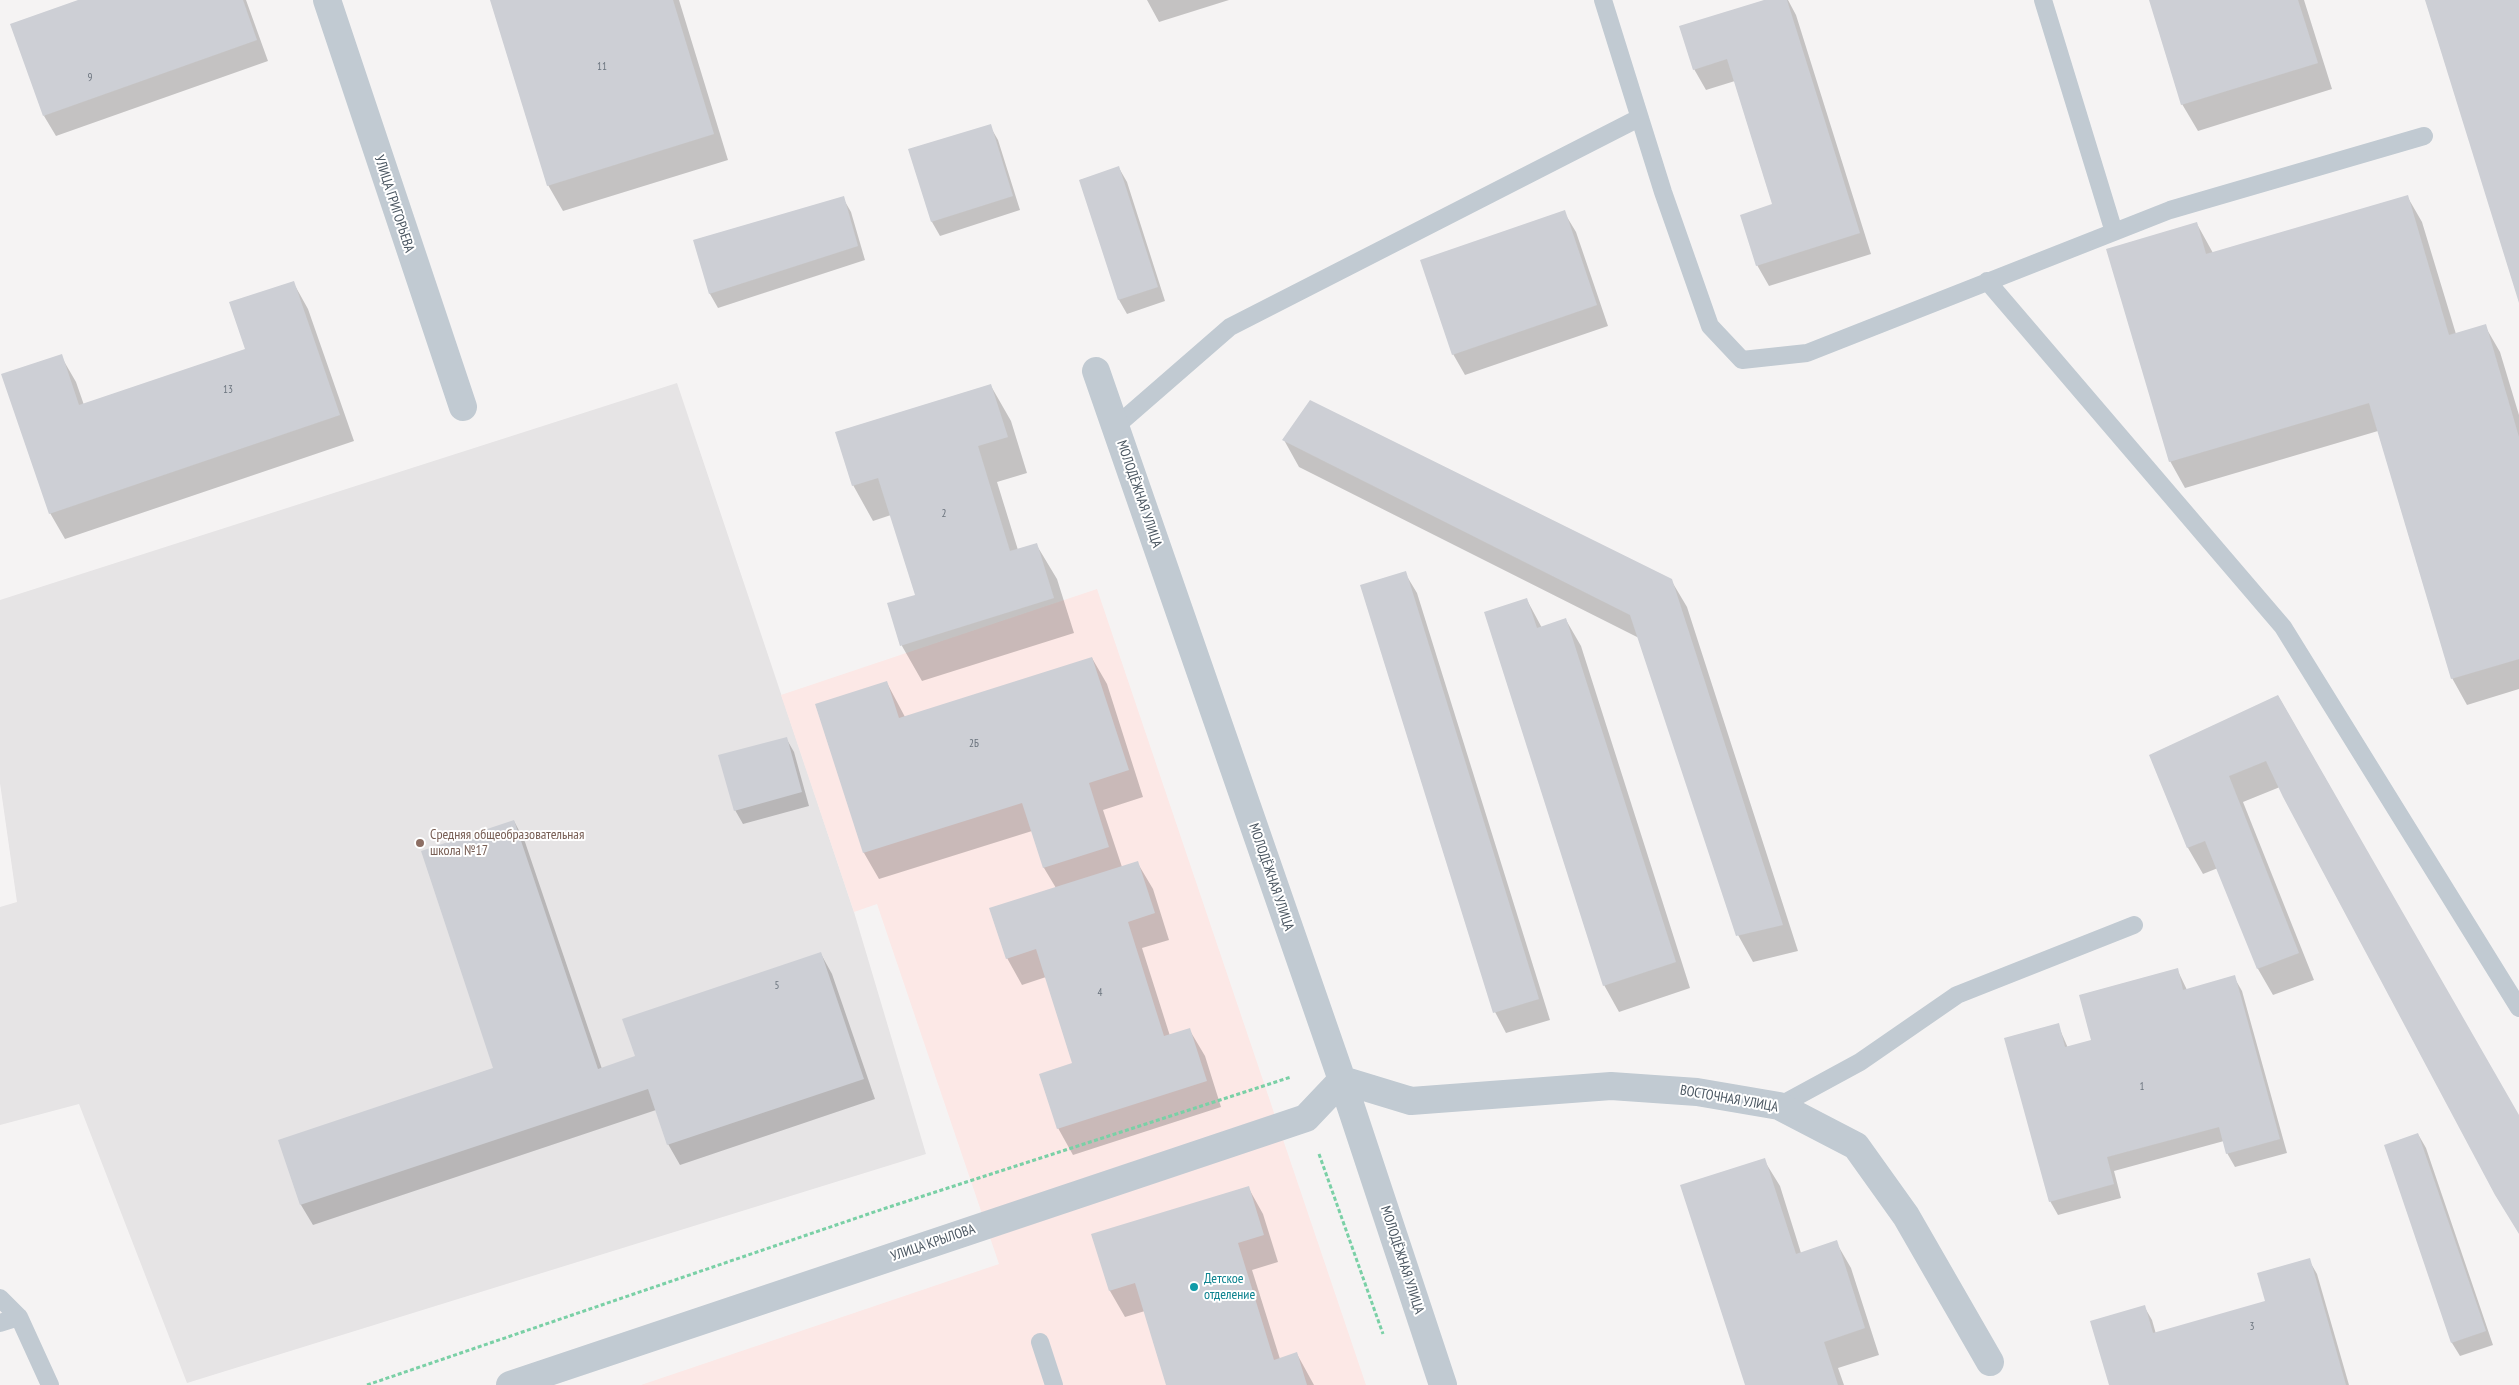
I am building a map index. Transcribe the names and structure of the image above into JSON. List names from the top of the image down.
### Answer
{
  "streets": {
    "street": [
      "УЛИЦА ГРИГОРЬЕВА",
      "МОЛОДЁЖНАЯ УЛИЦА",
      "ВОСТОЧНАЯ УЛИЦА",
      "УЛИЦА КРЫЛОВА"
    ]
  },
  "crossings": [
    ["МОЛОДЁЖНАЯ УЛИЦА", "ВОСТОЧНАЯ УЛИЦА"],
    ["МОЛОДЁЖНАЯ УЛИЦА", "УЛИЦА КРЫЛОВА"],
    ["ВОСТОЧНАЯ УЛИЦА", "УЛИЦА КРЫЛОВА"]
  ],
  "places": ["Средняя общеобразовательная школа №17", "Детское отделение"],
  "house_numbers": [
    "11",
    "9",
    "13",
    "2",
    "2Б",
    "5",
    "4",
    "1",
    "3"
  ]
}
